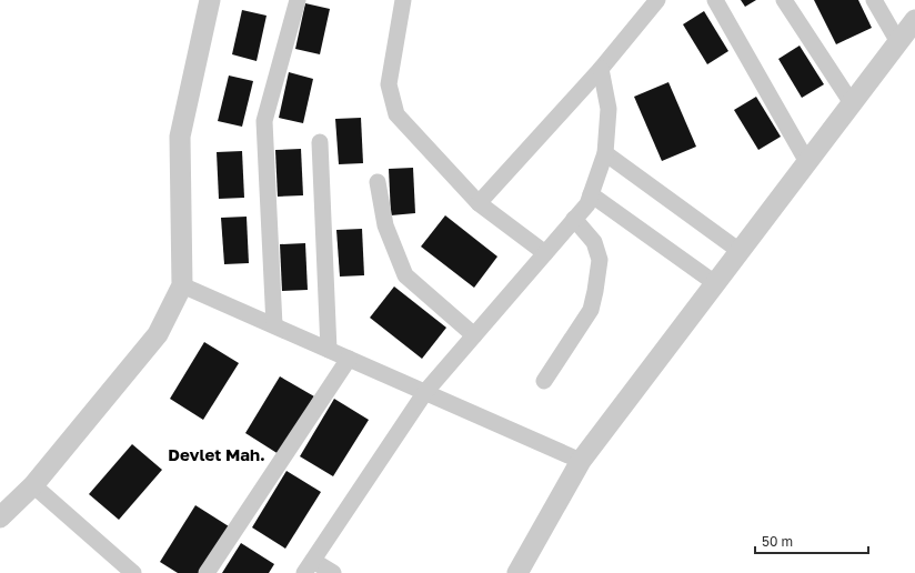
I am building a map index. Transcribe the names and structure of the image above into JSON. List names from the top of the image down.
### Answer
{
  "districts": ["Devlet Mah."],
  "scale_bar": "50 m"
}
